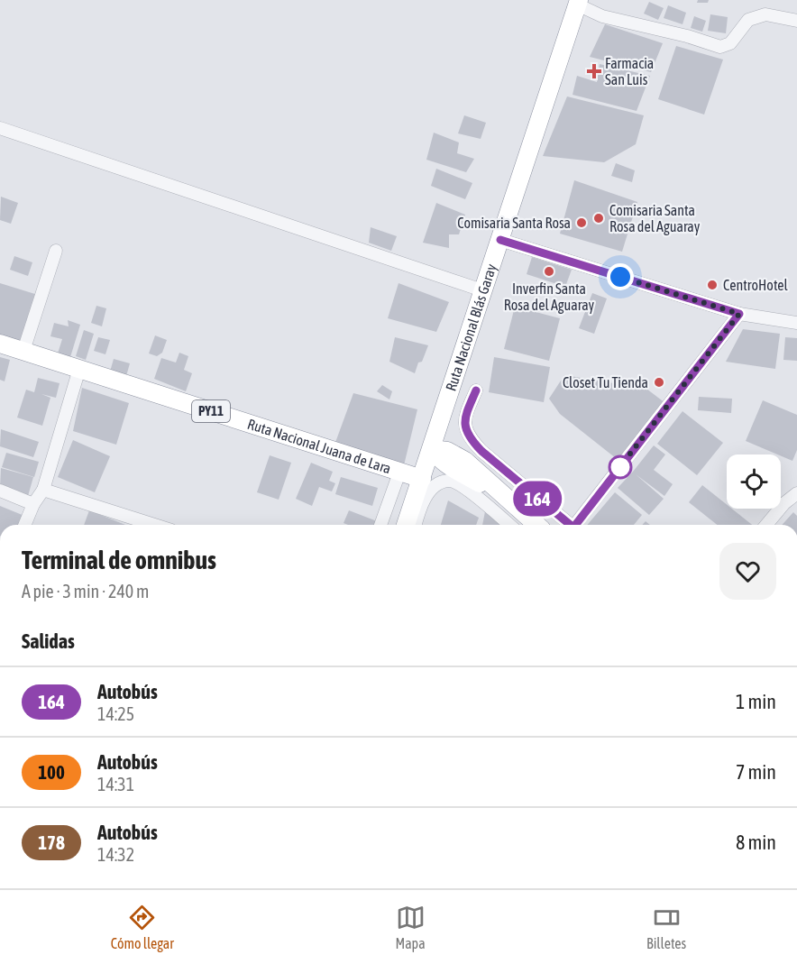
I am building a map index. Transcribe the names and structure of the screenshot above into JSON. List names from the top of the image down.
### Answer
{
  "streets": {
    "highway": ["Ruta Nacional Blás Garay", "PY11", "Ruta Nacional Juana de Lara"]
  },
  "crossings": [
    ["Ruta Nacional Blás Garay", "Ruta Nacional Juana de Lara"]
  ],
  "places": {
    "health": ["Farmacia San Luis"],
    "other": [
      "Comisaria Santa Rosa del Aguaray",
      "Comisaria Santa Rosa",
      "Inverfin Santa Rosa del Aguaray",
      "CentroHotel",
      "Closet Tu Tienda"
    ]
  },
  "lines": ["bus line 164"],
  "page": {
    "on_map": "164",
    "heading": [
      ["Terminal de omnibus", "A pie · 3 min · 240 m"],
      "Salidas"
    ],
    "list": [
      {
        "mark": "164",
        "name": "Autobús",
        "note": "14:25",
        "value": "1 min"
      },
      {
        "mark": "100",
        "name": "Autobús",
        "note": "14:31",
        "value": "7 min"
      },
      {
        "mark": "178",
        "name": "Autobús",
        "note": "14:32",
        "value": "8 min"
      }
    ],
    "tabs": ["Cómo llegar", "Mapa", "Billetes"]
  }
}
